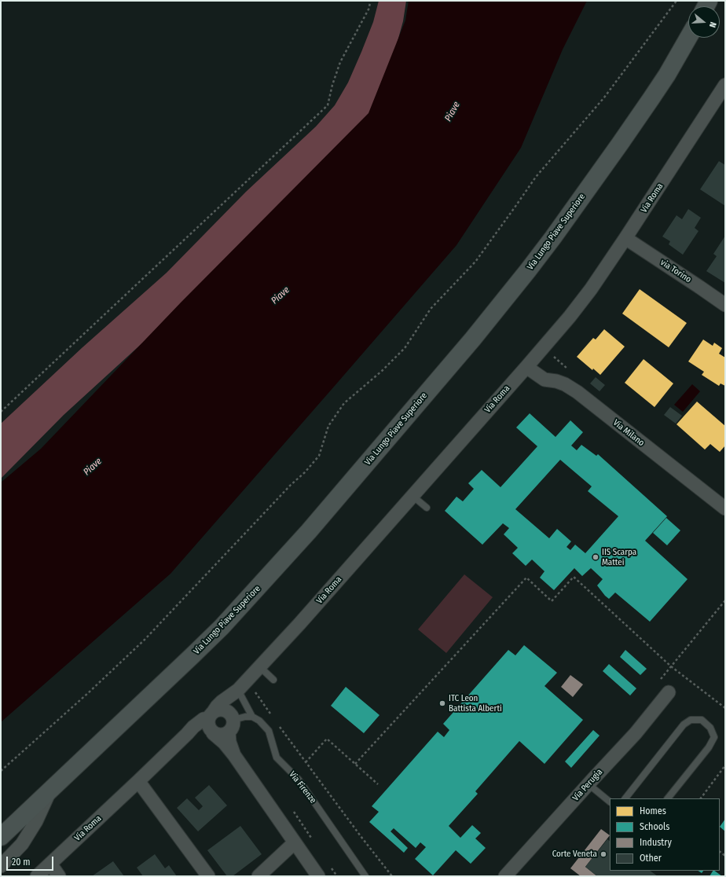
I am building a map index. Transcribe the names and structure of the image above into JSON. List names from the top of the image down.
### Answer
{
  "streets": {
    "main road": ["Via Lungo Piave Superiore"],
    "street": [
      "Via Roma",
      "via Torino",
      "Via Milano",
      "Via Perugia"
    ],
    "lane": ["Via Firenze"]
  },
  "crossings": [
    ["Via Roma", "via Torino"],
    ["Via Roma", "Via Milano"]
  ],
  "water": ["Piave"],
  "places": ["IIS Scarpa Mattei", "ITC Leon Battista Alberti", "Corte Veneta"],
  "legend": [
    "Homes",
    "Schools",
    "Industry",
    "Other"
  ],
  "scale_bar": "20 m",
  "north": "right"
}
